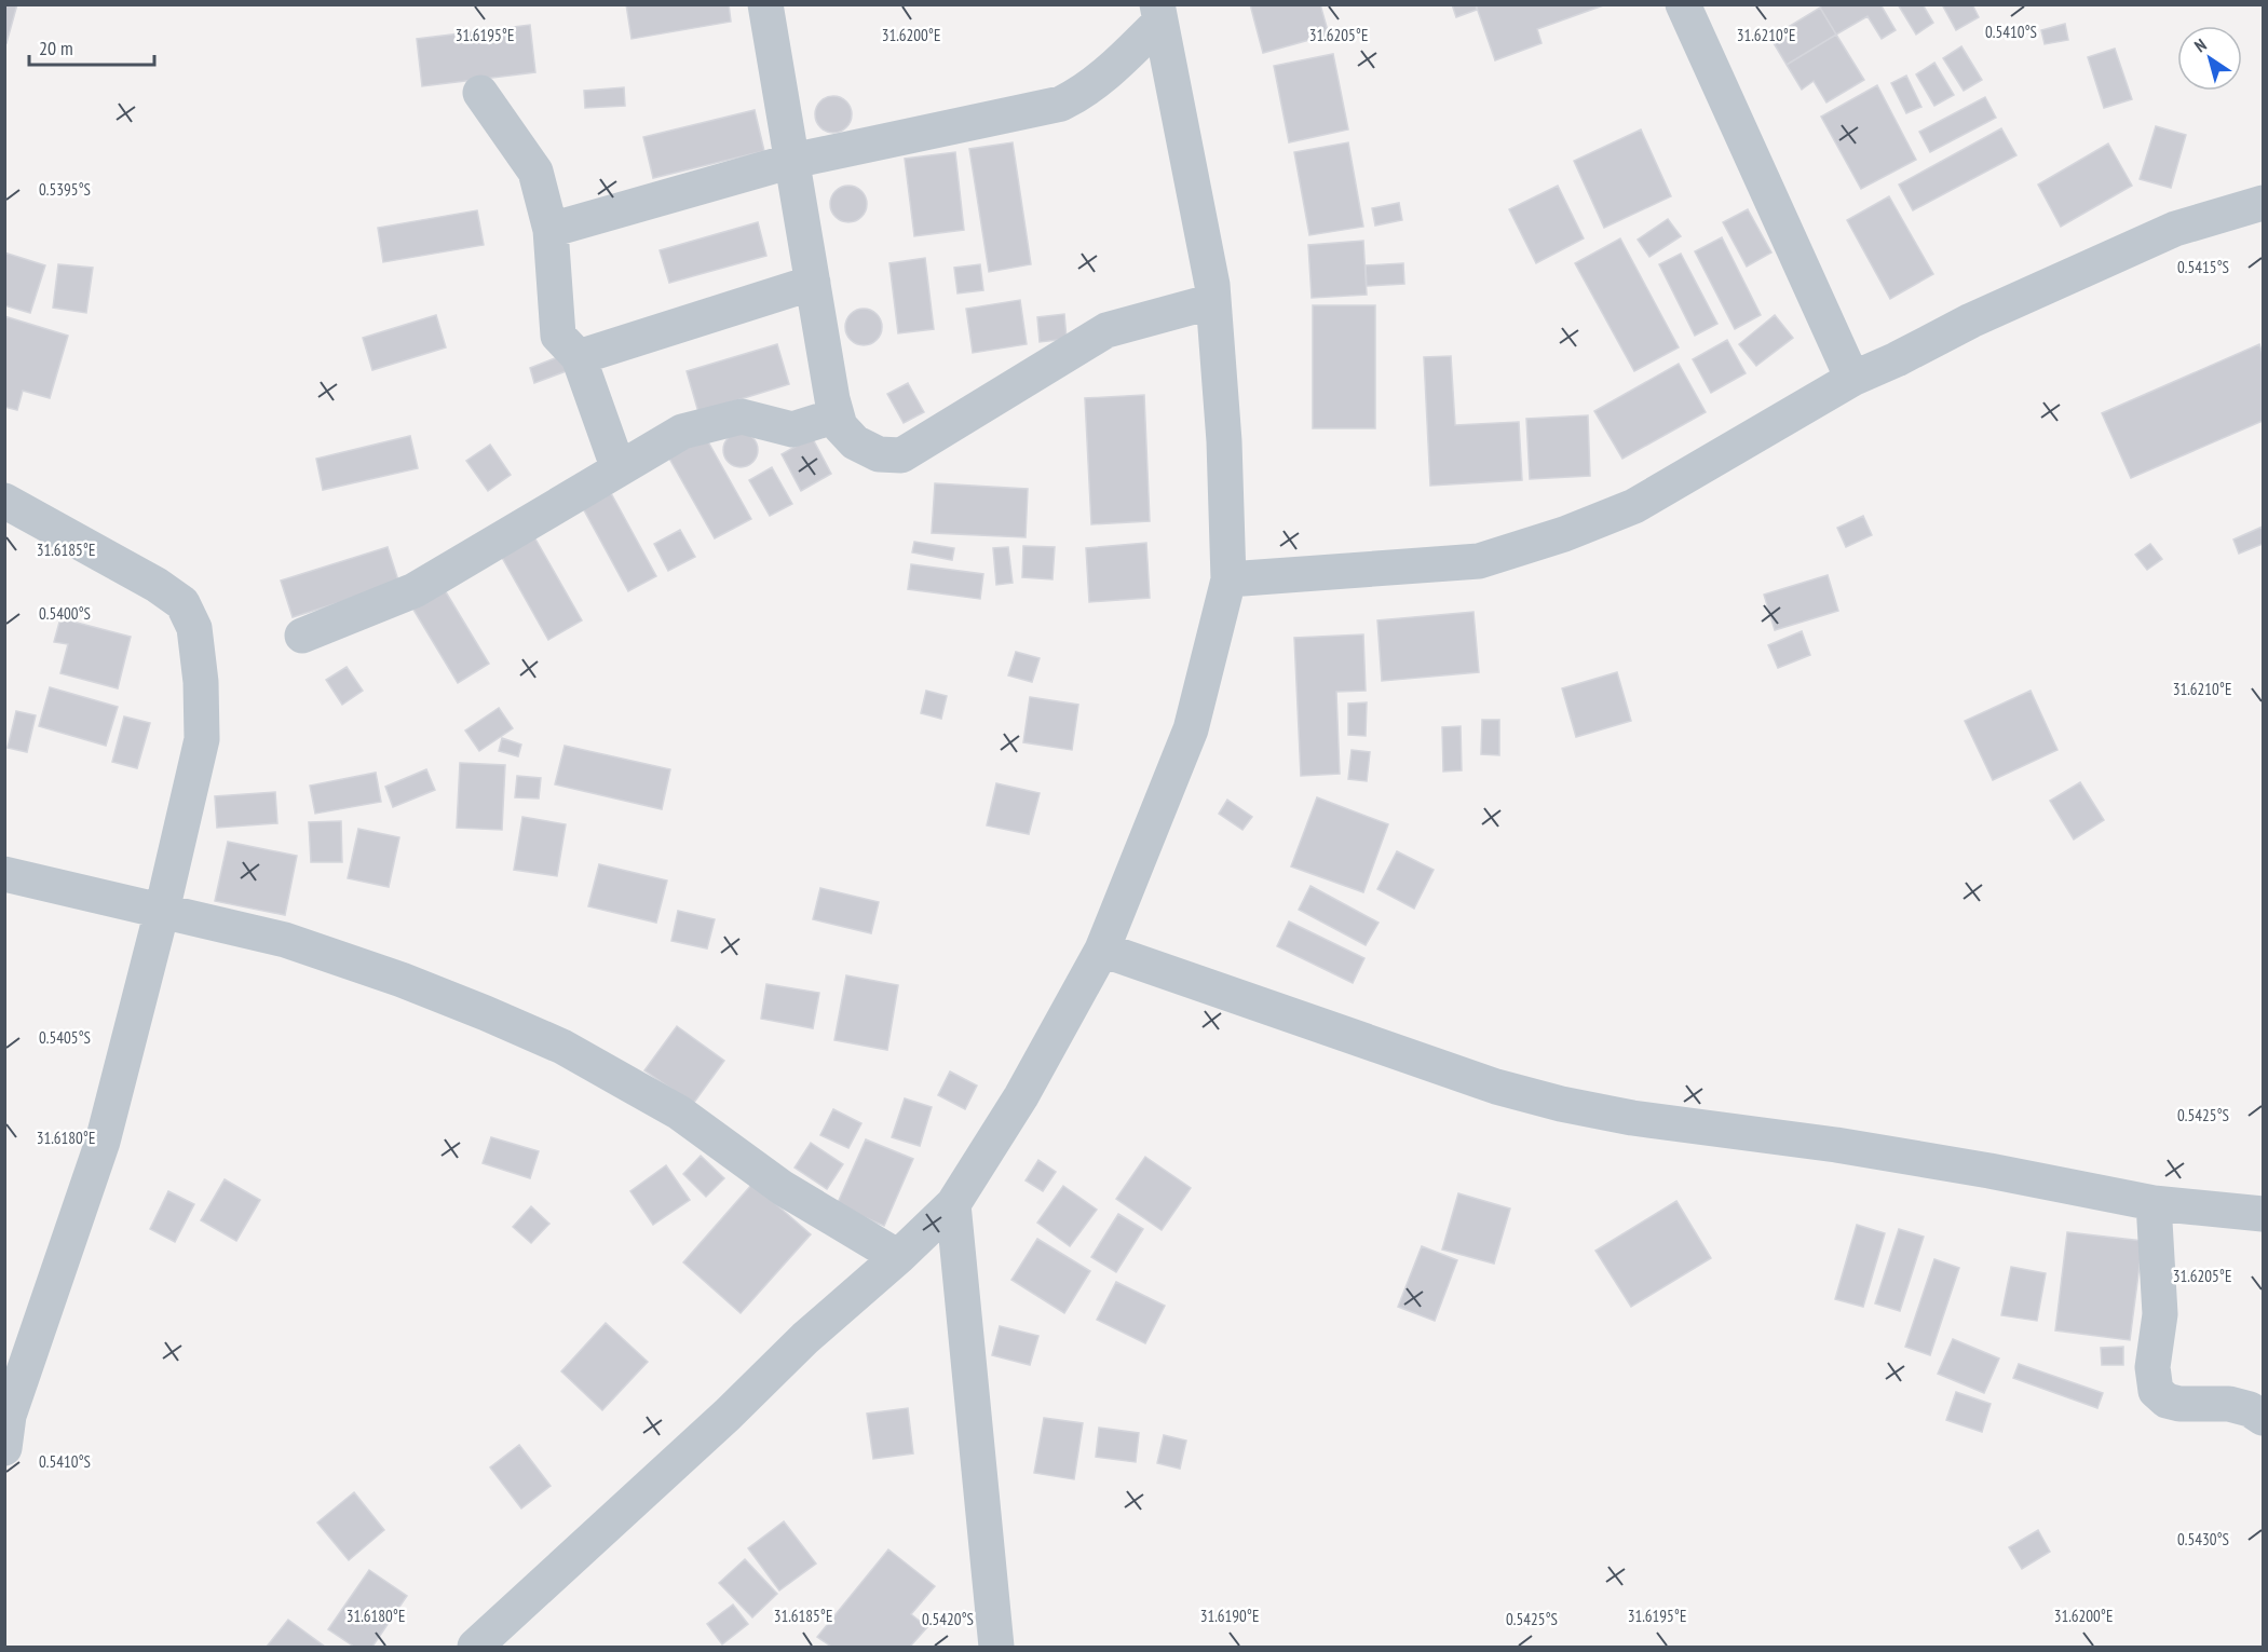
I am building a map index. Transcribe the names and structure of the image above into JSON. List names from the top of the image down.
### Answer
{
  "scale_bar": "20 m",
  "north": "top left",
  "coordinates": [
    "0.5410°S",
    "31.6195°E",
    "31.6200°E",
    "31.6205°E",
    "31.6210°E",
    "0.5395°S",
    "0.5415°S",
    "31.6185°E",
    "0.5400°S",
    "0.5405°S",
    "0.5425°S",
    "31.6180°E",
    "0.5430°S",
    "31.6190°E",
    "0.5420°S"
  ]
}
